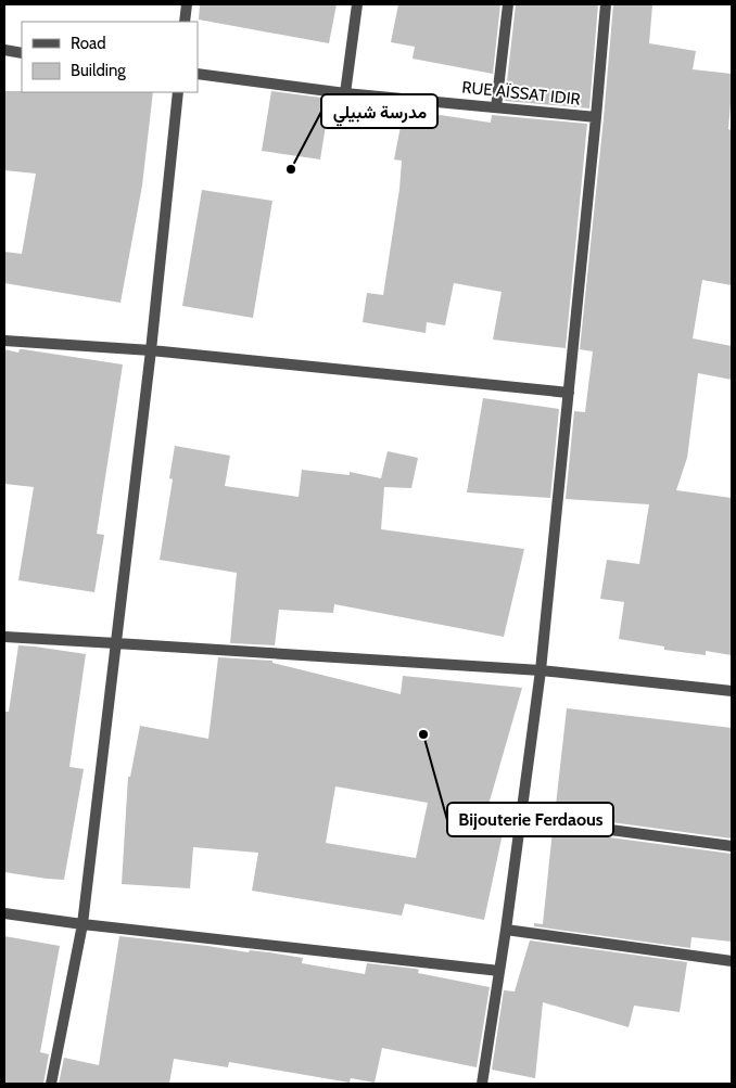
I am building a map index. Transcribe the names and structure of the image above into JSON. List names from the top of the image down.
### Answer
{
  "streets": {
    "street": ["RUE AÏSSAT IDIR"]
  },
  "places": ["مدرسة شبيلي", "Bijouterie Ferdaous"],
  "legend": ["Road", "Building"]
}
